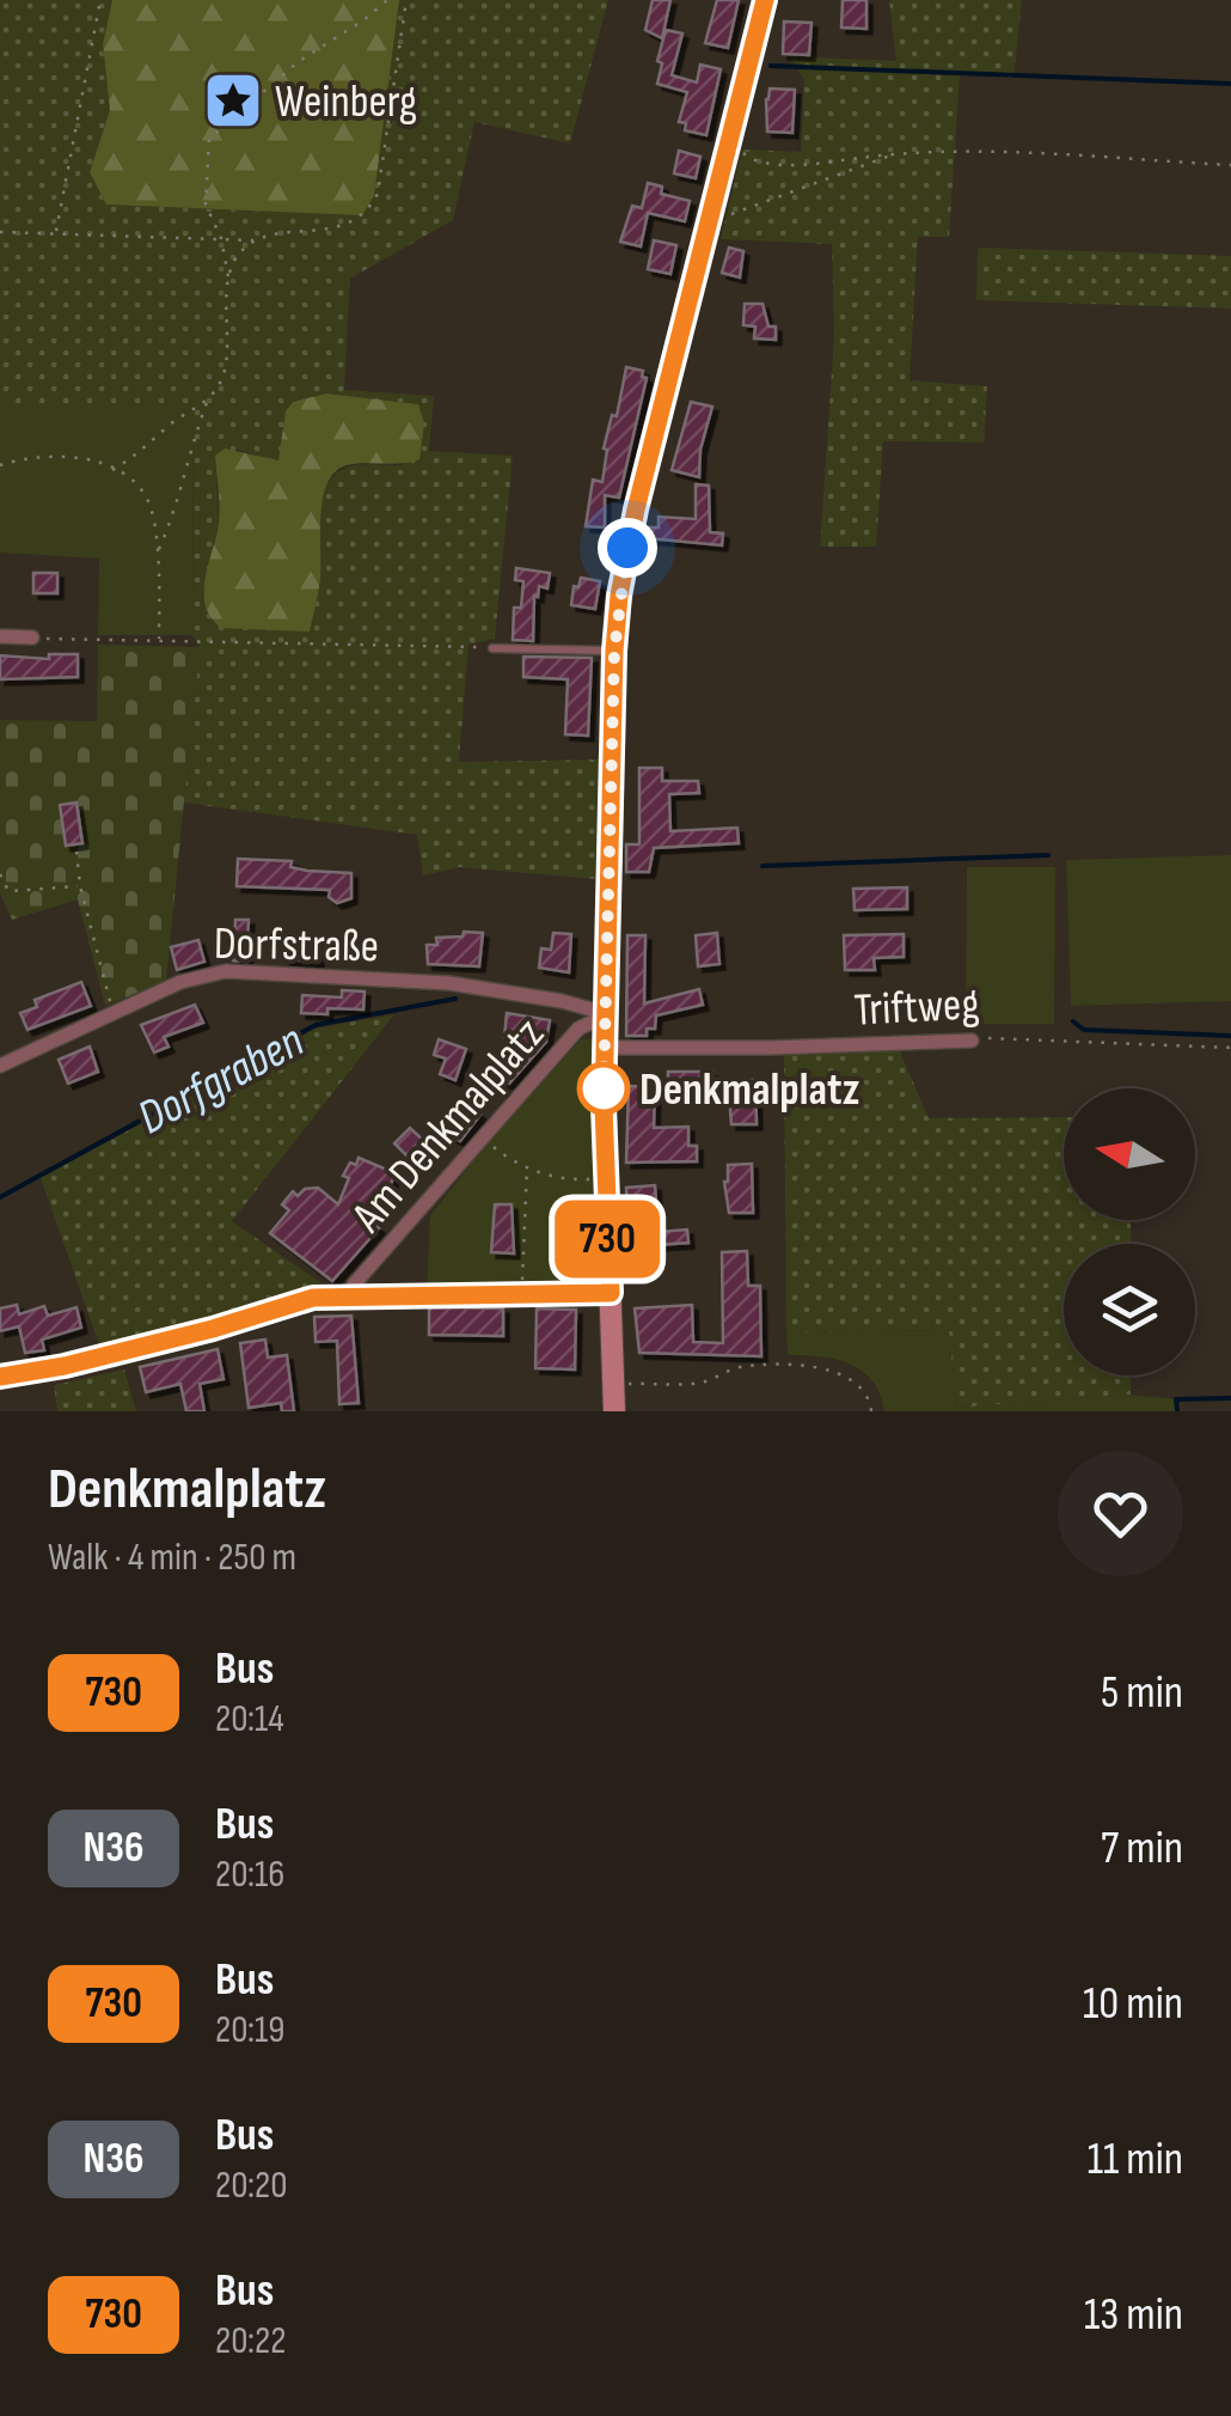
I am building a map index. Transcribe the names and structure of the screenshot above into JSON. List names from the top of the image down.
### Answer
{
  "streets": {
    "street": ["Dorfstraße", "Triftweg", "Am Denkmalplatz"]
  },
  "crossings": [
    ["Dorfstraße", "Am Denkmalplatz"]
  ],
  "water": ["Dorfgraben"],
  "places": {
    "place": ["Weinberg"],
    "other": ["Denkmalplatz"]
  },
  "lines": ["bus line 730"],
  "north": "left",
  "page": {
    "on_map": "730",
    "heading": ["Denkmalplatz", "Walk · 4 min · 250 m"],
    "list": [
      {
        "mark": "730",
        "name": "Bus",
        "note": "20:14",
        "value": "5 min"
      },
      {
        "mark": "N36",
        "name": "Bus",
        "note": "20:16",
        "value": "7 min"
      },
      {
        "mark": "730",
        "name": "Bus",
        "note": "20:19",
        "value": "10 min"
      },
      {
        "mark": "N36",
        "name": "Bus",
        "note": "20:20",
        "value": "11 min"
      },
      {
        "mark": "730",
        "name": "Bus",
        "note": "20:22",
        "value": "13 min"
      }
    ]
  }
}
